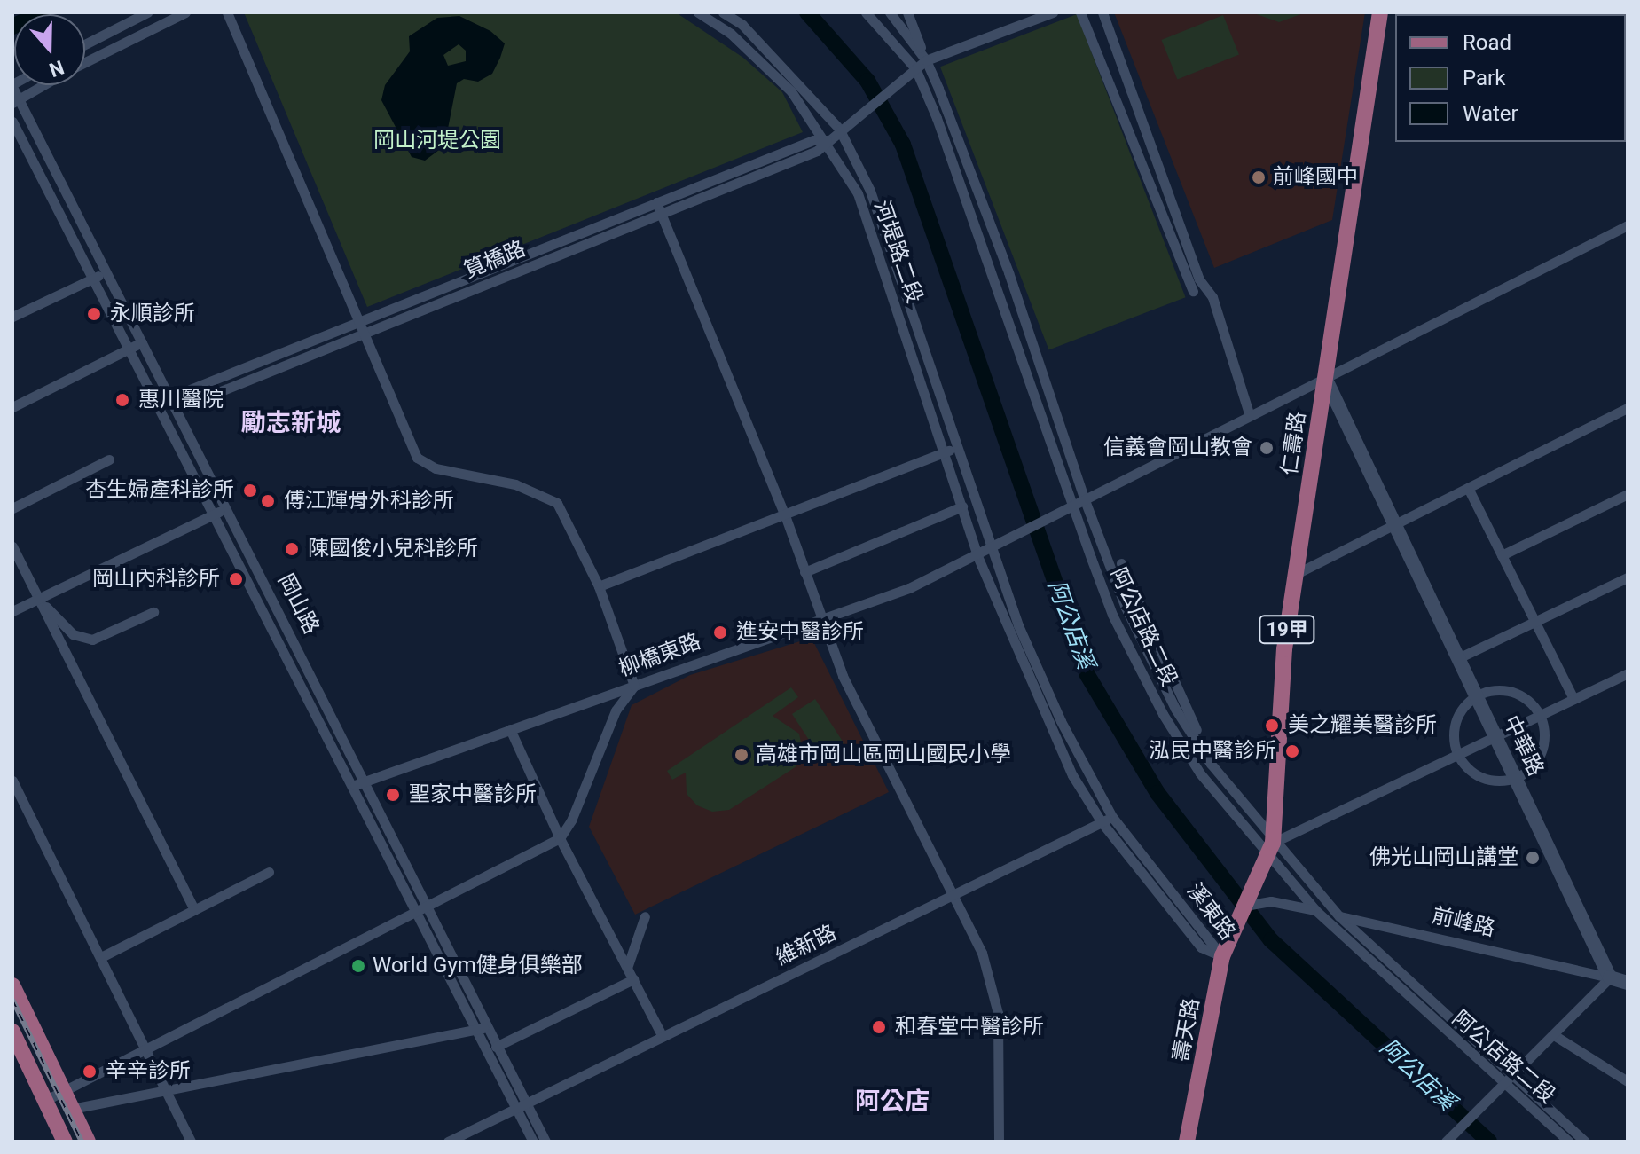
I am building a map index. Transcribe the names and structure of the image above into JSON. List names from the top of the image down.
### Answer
{
  "streets": {
    "main road": [
      "仁壽路",
      "19甲",
      "中華路",
      "前峰路",
      "壽天路"
    ],
    "street": [
      "河堤路二段",
      "筧橋路",
      "岡山路",
      "阿公店路二段",
      "柳橋東路",
      "溪東路",
      "維新路"
    ]
  },
  "crossings": [
    ["河堤路二段", "筧橋路"],
    ["河堤路二段", "柳橋東路"],
    ["河堤路二段", "溪東路"],
    ["筧橋路", "岡山路"],
    ["筧橋路", "阿公店路二段"],
    ["仁壽路", "阿公店路二段"],
    ["仁壽路", "柳橋東路"],
    ["仁壽路", "中華路"],
    ["仁壽路", "前峰路"],
    ["仁壽路", "壽天路"],
    ["岡山路", "柳橋東路"],
    ["岡山路", "維新路"],
    ["阿公店路二段", "柳橋東路"],
    ["阿公店路二段", "前峰路"],
    ["柳橋東路", "中華路"],
    ["柳橋東路", "溪東路"],
    ["中華路", "前峰路"],
    ["溪東路", "維新路"],
    ["溪東路", "壽天路"],
    ["前峰路", "壽天路"]
  ],
  "districts": ["勵志新城", "阿公店"],
  "water": ["阿公店溪"],
  "parks": ["岡山河堤公園"],
  "places": [
    "前峰國中",
    "永順診所",
    "惠川醫院",
    "信義會岡山教會",
    "杏生婦產科診所",
    "傅江輝骨外科診所",
    "陳國俊小兒科診所",
    "岡山內科診所",
    "進安中醫診所",
    "美之耀美醫診所",
    "泓民中醫診所",
    "高雄市岡山區岡山國民小學",
    "聖家中醫診所",
    "佛光山岡山講堂",
    "World Gym健身俱樂部",
    "和春堂中醫診所",
    "辛辛診所"
  ],
  "legend": ["Road", "Park", "Water"],
  "north": "bottom"
}
